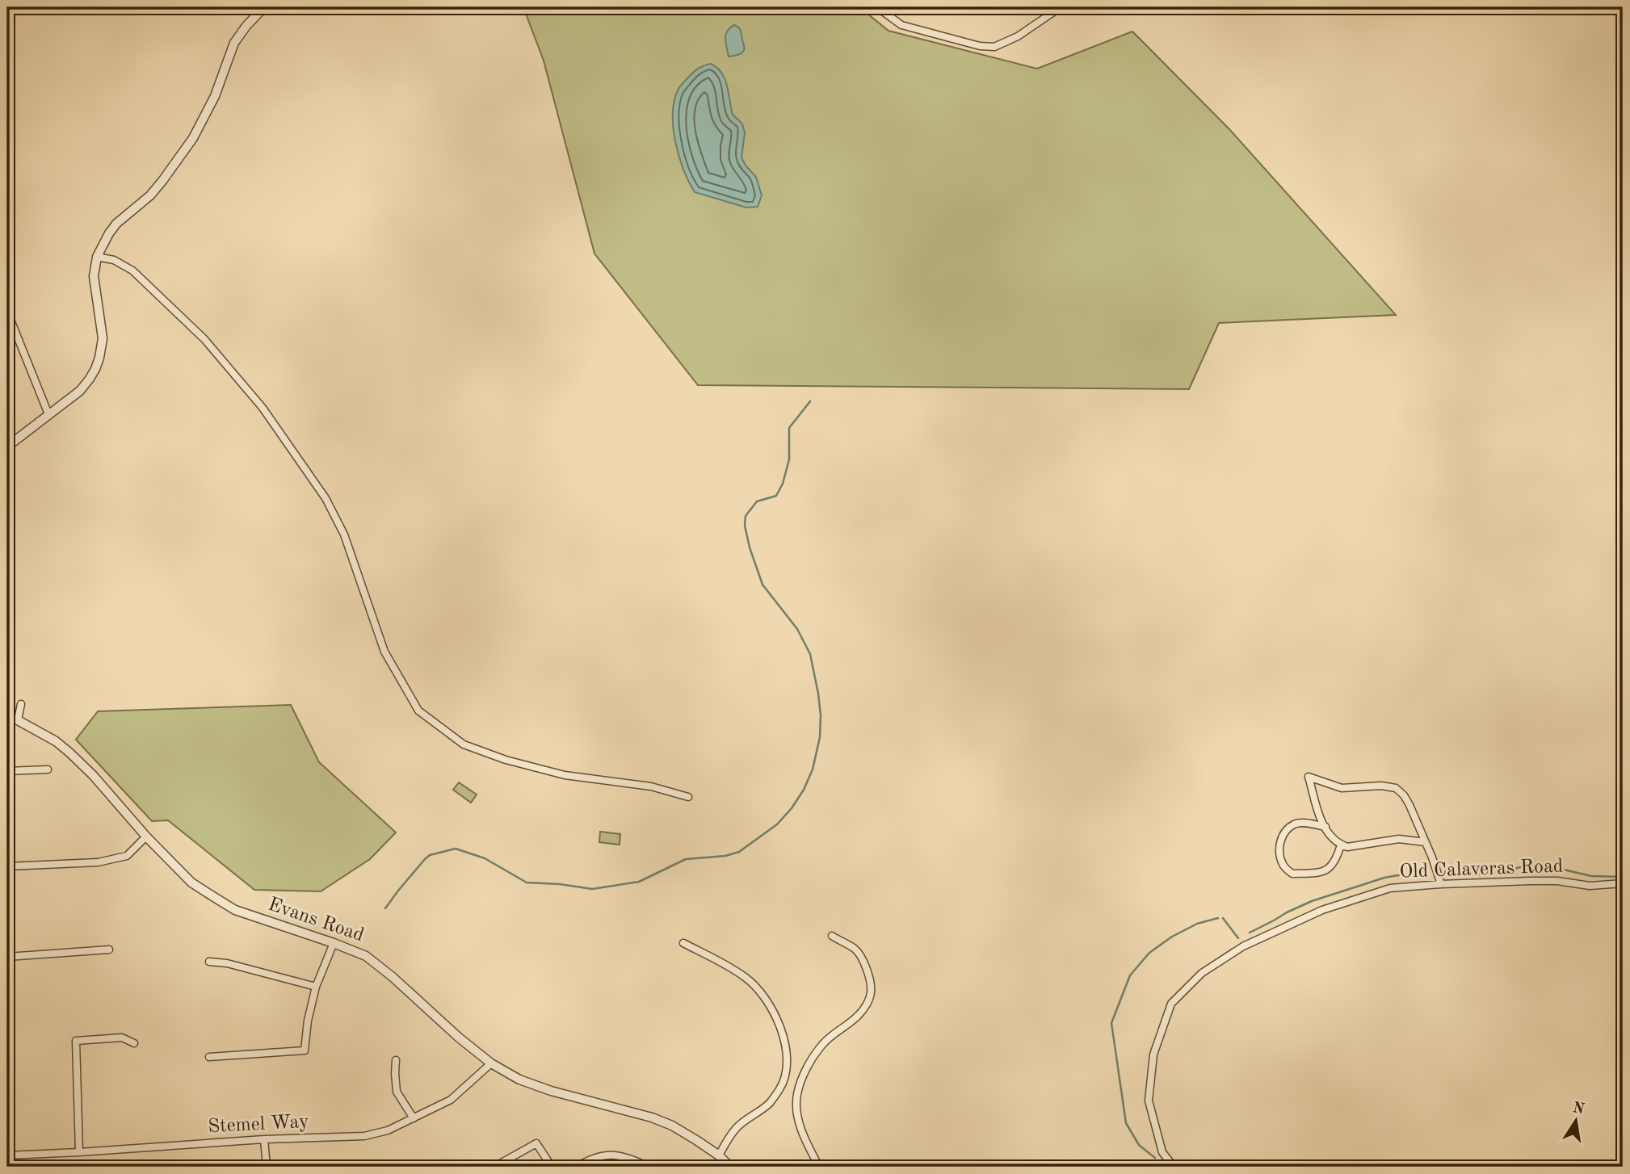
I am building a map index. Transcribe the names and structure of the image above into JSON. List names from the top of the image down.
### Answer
{
  "streets": {
    "street": ["Old Calaveras Road", "Evans Road", "Stemel Way"]
  },
  "crossings": [
    ["Evans Road", "Stemel Way"]
  ],
  "north": "top"
}
